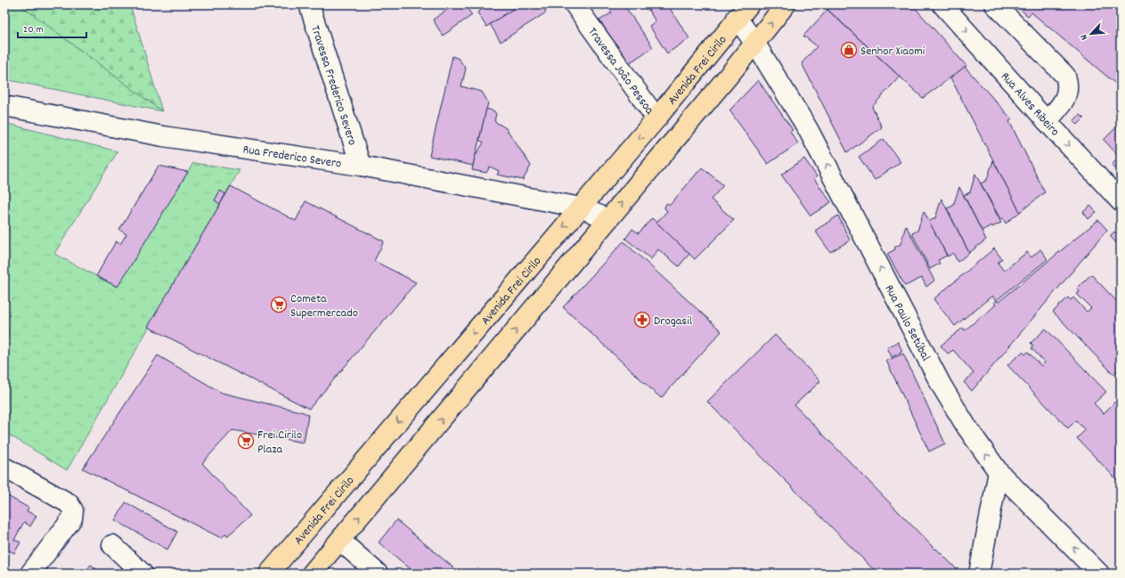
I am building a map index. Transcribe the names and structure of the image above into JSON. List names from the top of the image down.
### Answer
{
  "streets": {
    "main road": ["Avenida Frei Cirilo"],
    "street": [
      "Travessa João Pessoa",
      "Travessa Frederico Severo",
      "Rua Alves Ribeiro",
      "Rua Frederico Severo",
      "Rua Paulo Setúbal"
    ]
  },
  "crossings": [
    ["Avenida Frei Cirilo", "Travessa João Pessoa"],
    ["Avenida Frei Cirilo", "Rua Frederico Severo"],
    ["Avenida Frei Cirilo", "Rua Paulo Setúbal"],
    ["Travessa Frederico Severo", "Rua Frederico Severo"]
  ],
  "one_way": ["Rua Alves Ribeiro", "Rua Paulo Setúbal"],
  "places": {
    "shop": ["Senhor Xiaomi"],
    "supermarket": ["Cometa Supermercado", "Frei Cirilo Plaza"],
    "pharmacy": ["Drogasil"]
  },
  "scale_bar": "20 m",
  "north": "bottom left"
}
